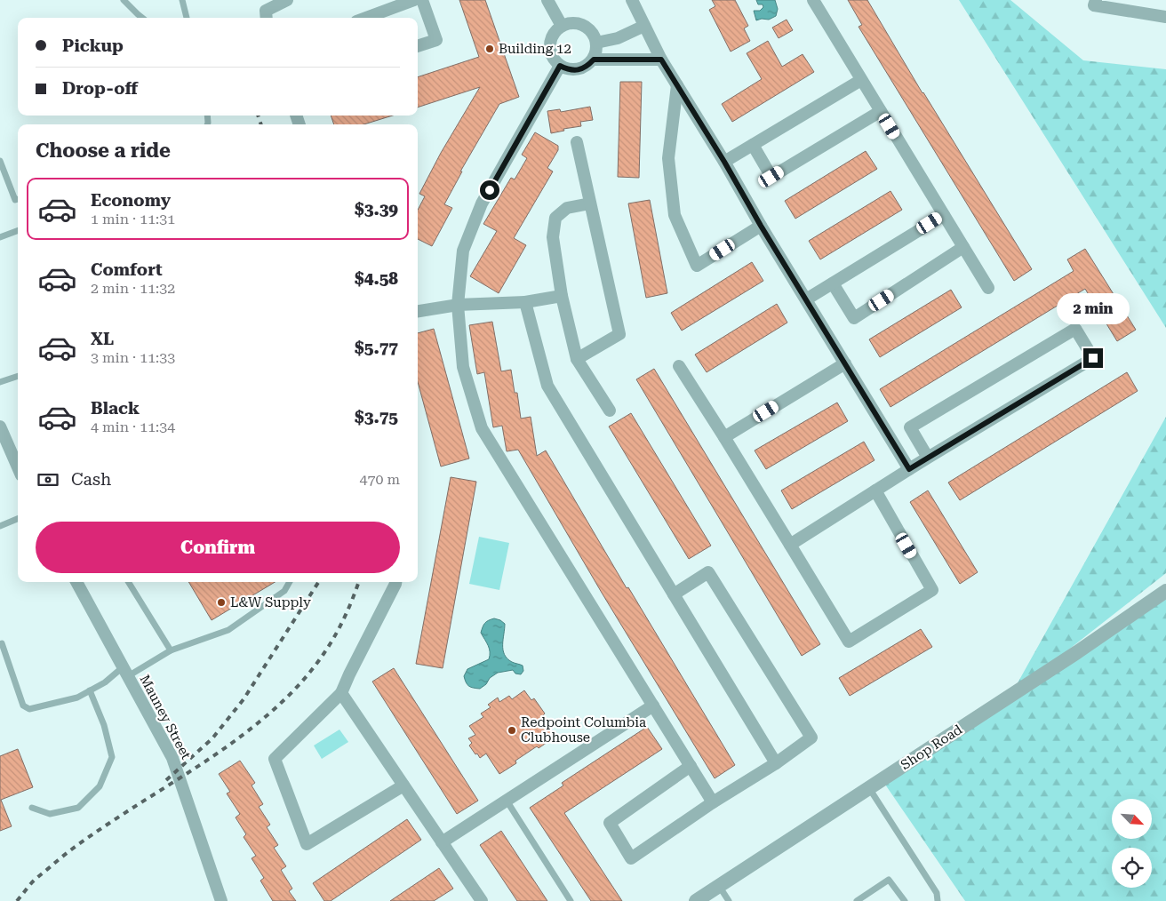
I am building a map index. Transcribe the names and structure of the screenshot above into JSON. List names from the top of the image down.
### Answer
{
  "streets": {
    "street": ["Mauney Street", "Shop Road"]
  },
  "places": ["Building 12", "L&W Supply", "Redpoint Columbia Clubhouse"],
  "north": "bottom right",
  "page": {
    "banner": ["Pickup", "Drop-off"],
    "heading": "Choose a ride",
    "list": [
      {
        "name": "Economy",
        "note": "1 min · 11:31",
        "value": "$3.39"
      },
      {
        "name": "Comfort",
        "note": "2 min · 11:32",
        "value": "$4.58"
      },
      {
        "name": "XL",
        "note": "3 min · 11:33",
        "value": "$5.77"
      },
      {
        "name": "Black",
        "note": "4 min · 11:34",
        "value": "$3.75"
      }
    ],
    "bubble": "2 min",
    "pay": ["Cash", "470 m"],
    "buttons": "Confirm"
  }
}
